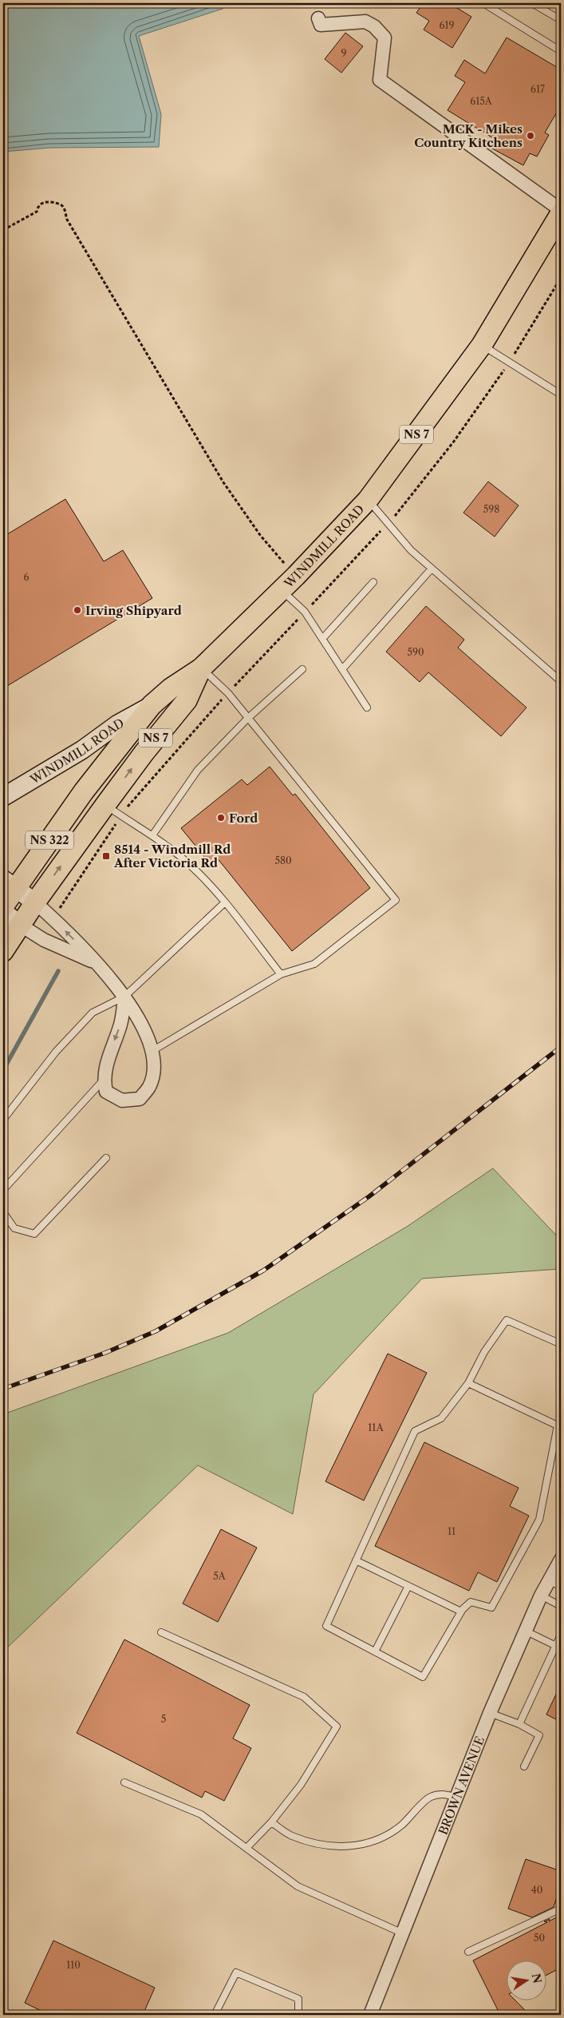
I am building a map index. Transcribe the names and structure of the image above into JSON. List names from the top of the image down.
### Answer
{
  "streets": {
    "main road": ["NS 7", "WINDMILL ROAD", "NS 322"],
    "street": ["BROWN AVENUE"]
  },
  "crossings": [
    ["NS 7", "WINDMILL ROAD"],
    ["WINDMILL ROAD", "NS 322"]
  ],
  "places": {
    "other": ["MCK - Mikes Country Kitchens", "Irving Shipyard", "Ford"],
    "transit": ["8514 - Windmill Rd After Victoria Rd"]
  },
  "house_numbers": [
    "619",
    "9",
    "617",
    "615A",
    "598",
    "6",
    "590",
    "580",
    "11A",
    "11",
    "5A",
    "5",
    "40",
    "50",
    "110"
  ],
  "north": "right"
}
